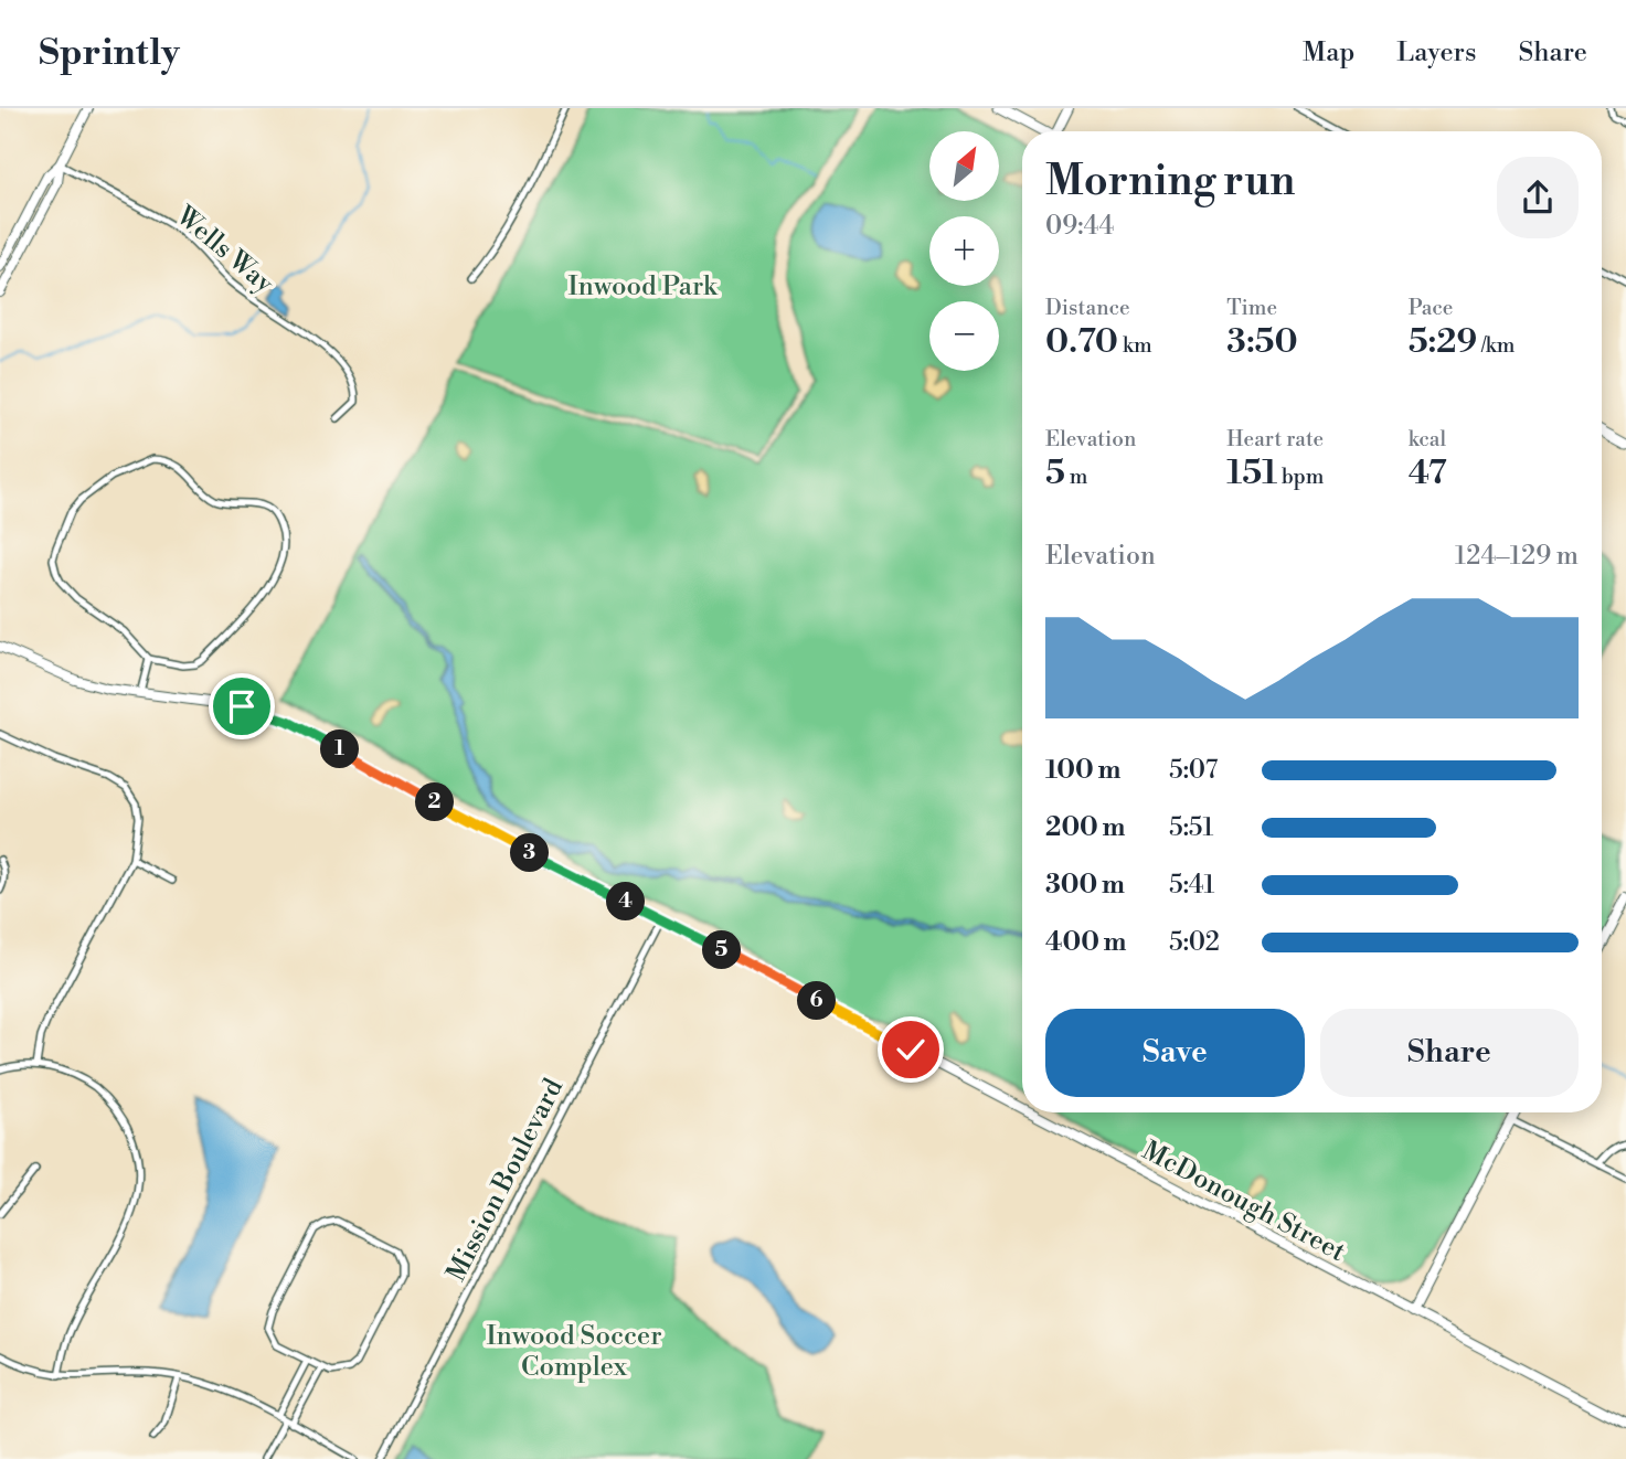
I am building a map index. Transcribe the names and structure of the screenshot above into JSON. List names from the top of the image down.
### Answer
{
  "streets": {
    "street": ["Wells Way", "Mission Boulevard", "McDonough Street"]
  },
  "crossings": [
    ["Mission Boulevard", "McDonough Street"]
  ],
  "parks": ["Inwood Park", "Inwood Soccer Complex"],
  "north": "top right",
  "page": {
    "header": "Sprintly",
    "nav": ["Map", "Layers", "Share"],
    "map_buttons": ["+", "−"],
    "heading": ["Morning run", "09:44"],
    "stats": [
      ["Distance", "0.70 km"],
      ["Time", "3:50"],
      ["Pace", "5:29 /km"],
      ["Elevation", "5 m"],
      ["Heart rate", "151 bpm"],
      ["kcal", "47"]
    ],
    "chart": ["Elevation", "124–129 m"],
    "pins": [
      "1",
      "2",
      "3",
      "4",
      "5",
      "6"
    ],
    "list": [
      {
        "name": "100 m",
        "note": "5:07"
      },
      {
        "name": "200 m",
        "note": "5:51"
      },
      {
        "name": "300 m",
        "note": "5:41"
      },
      {
        "name": "400 m",
        "note": "5:02"
      }
    ],
    "buttons": ["Save", "Share"]
  }
}
